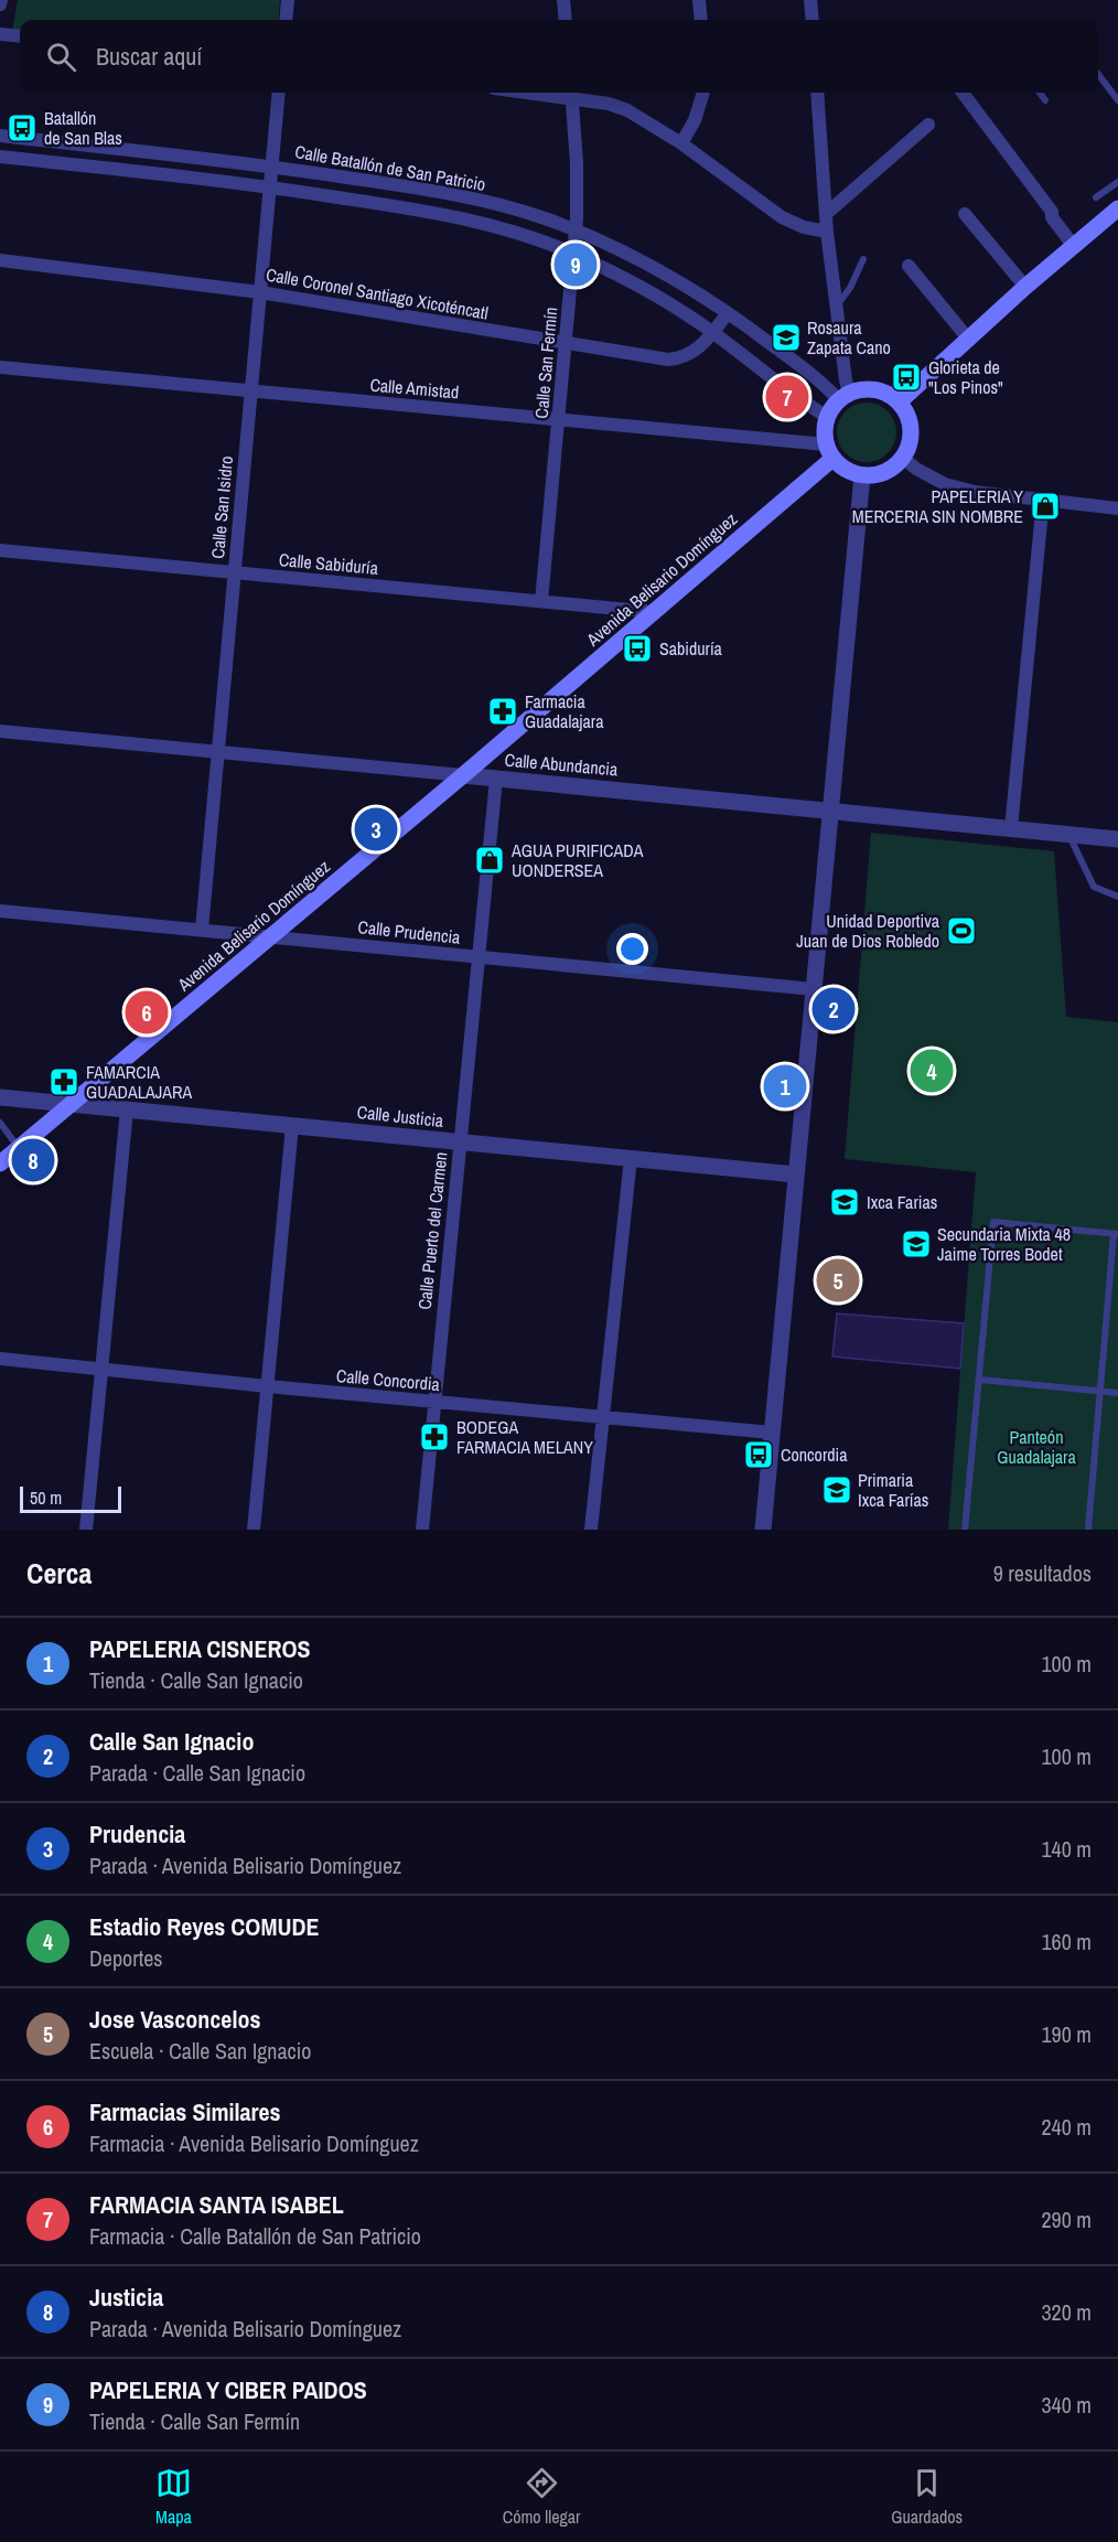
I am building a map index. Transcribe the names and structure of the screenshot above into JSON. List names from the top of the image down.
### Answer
{
  "streets": {
    "main road": ["Avenida Belisario Domínguez"],
    "street": [
      "Calle Batallón de San Patricio",
      "Calle Coronel Santiago Xicoténcatl",
      "Calle San Fermín",
      "Calle Amistad",
      "Calle San Isidro",
      "Calle Sabiduría",
      "Calle Abundancia",
      "Calle Prudencia",
      "Calle Justicia",
      "Calle Puerto del Carmen",
      "Calle Concordia"
    ]
  },
  "crossings": [
    ["Calle Batallón de San Patricio", "Calle Coronel Santiago Xicoténcatl"],
    ["Calle Batallón de San Patricio", "Calle San Fermín"],
    ["Calle Batallón de San Patricio", "Calle Amistad"],
    ["Calle Batallón de San Patricio", "Calle San Isidro"],
    ["Calle Batallón de San Patricio", "Avenida Belisario Domínguez"],
    ["Calle Coronel Santiago Xicoténcatl", "Calle San Fermín"],
    ["Calle Coronel Santiago Xicoténcatl", "Calle San Isidro"],
    ["Calle San Fermín", "Calle Amistad"],
    ["Calle San Fermín", "Calle Sabiduría"],
    ["Calle Amistad", "Calle San Isidro"],
    ["Calle Amistad", "Avenida Belisario Domínguez"],
    ["Calle San Isidro", "Calle Sabiduría"],
    ["Calle San Isidro", "Calle Abundancia"],
    ["Calle San Isidro", "Calle Prudencia"],
    ["Calle Sabiduría", "Avenida Belisario Domínguez"],
    ["Avenida Belisario Domínguez", "Calle Abundancia"],
    ["Avenida Belisario Domínguez", "Calle Prudencia"],
    ["Avenida Belisario Domínguez", "Calle Justicia"],
    ["Calle Abundancia", "Calle Puerto del Carmen"],
    ["Calle Prudencia", "Calle Puerto del Carmen"],
    ["Calle Justicia", "Calle Puerto del Carmen"],
    ["Calle Puerto del Carmen", "Calle Concordia"]
  ],
  "parks": ["Panteón Guadalajara"],
  "places": {
    "bus stop": [
      "Batallón de San Blas",
      "Glorieta de \"Los Pinos\"",
      "Sabiduría",
      "Concordia"
    ],
    "school or university": [
      "Rosaura Zapata Cano",
      "Ixca Farias",
      "Secundaria Mixta 48 Jaime Torres Bodet",
      "Primaria Ixca Farías"
    ],
    "shop": ["PAPELERIA Y MERCERIA SIN NOMBRE", "AGUA PURIFICADA UONDERSEA"],
    "pharmacy": ["Farmacia Guadalajara", "FAMARCIA GUADALAJARA", "BODEGA FARMACIA MELANY"],
    "sports": ["Unidad Deportiva Juan de Dios Robledo"]
  },
  "scale_bar": "50 m",
  "page": {
    "search": "Buscar aquí",
    "pins": [
      "9",
      "7",
      "3",
      "2",
      "6",
      "4",
      "1",
      "8",
      "5"
    ],
    "scale": "50 m",
    "heading": ["Cerca", "9 resultados"],
    "list": [
      {
        "mark": "1",
        "name": "PAPELERIA CISNEROS",
        "note": "Tienda · Calle San Ignacio",
        "value": "100 m"
      },
      {
        "mark": "2",
        "name": "Calle San Ignacio",
        "note": "Parada · Calle San Ignacio",
        "value": "100 m"
      },
      {
        "mark": "3",
        "name": "Prudencia",
        "note": "Parada · Avenida Belisario Domínguez",
        "value": "140 m"
      },
      {
        "mark": "4",
        "name": "Estadio Reyes COMUDE",
        "note": "Deportes",
        "value": "160 m"
      },
      {
        "mark": "5",
        "name": "Jose Vasconcelos",
        "note": "Escuela · Calle San Ignacio",
        "value": "190 m"
      },
      {
        "mark": "6",
        "name": "Farmacias Similares",
        "note": "Farmacia · Avenida Belisario Domínguez",
        "value": "240 m"
      },
      {
        "mark": "7",
        "name": "FARMACIA SANTA ISABEL",
        "note": "Farmacia · Calle Batallón de San Patricio",
        "value": "290 m"
      },
      {
        "mark": "8",
        "name": "Justicia",
        "note": "Parada · Avenida Belisario Domínguez",
        "value": "320 m"
      },
      {
        "mark": "9",
        "name": "PAPELERIA Y CIBER PAIDOS",
        "note": "Tienda · Calle San Fermín",
        "value": "340 m"
      }
    ],
    "nav": ["Mapa", "Cómo llegar", "Guardados"]
  }
}
